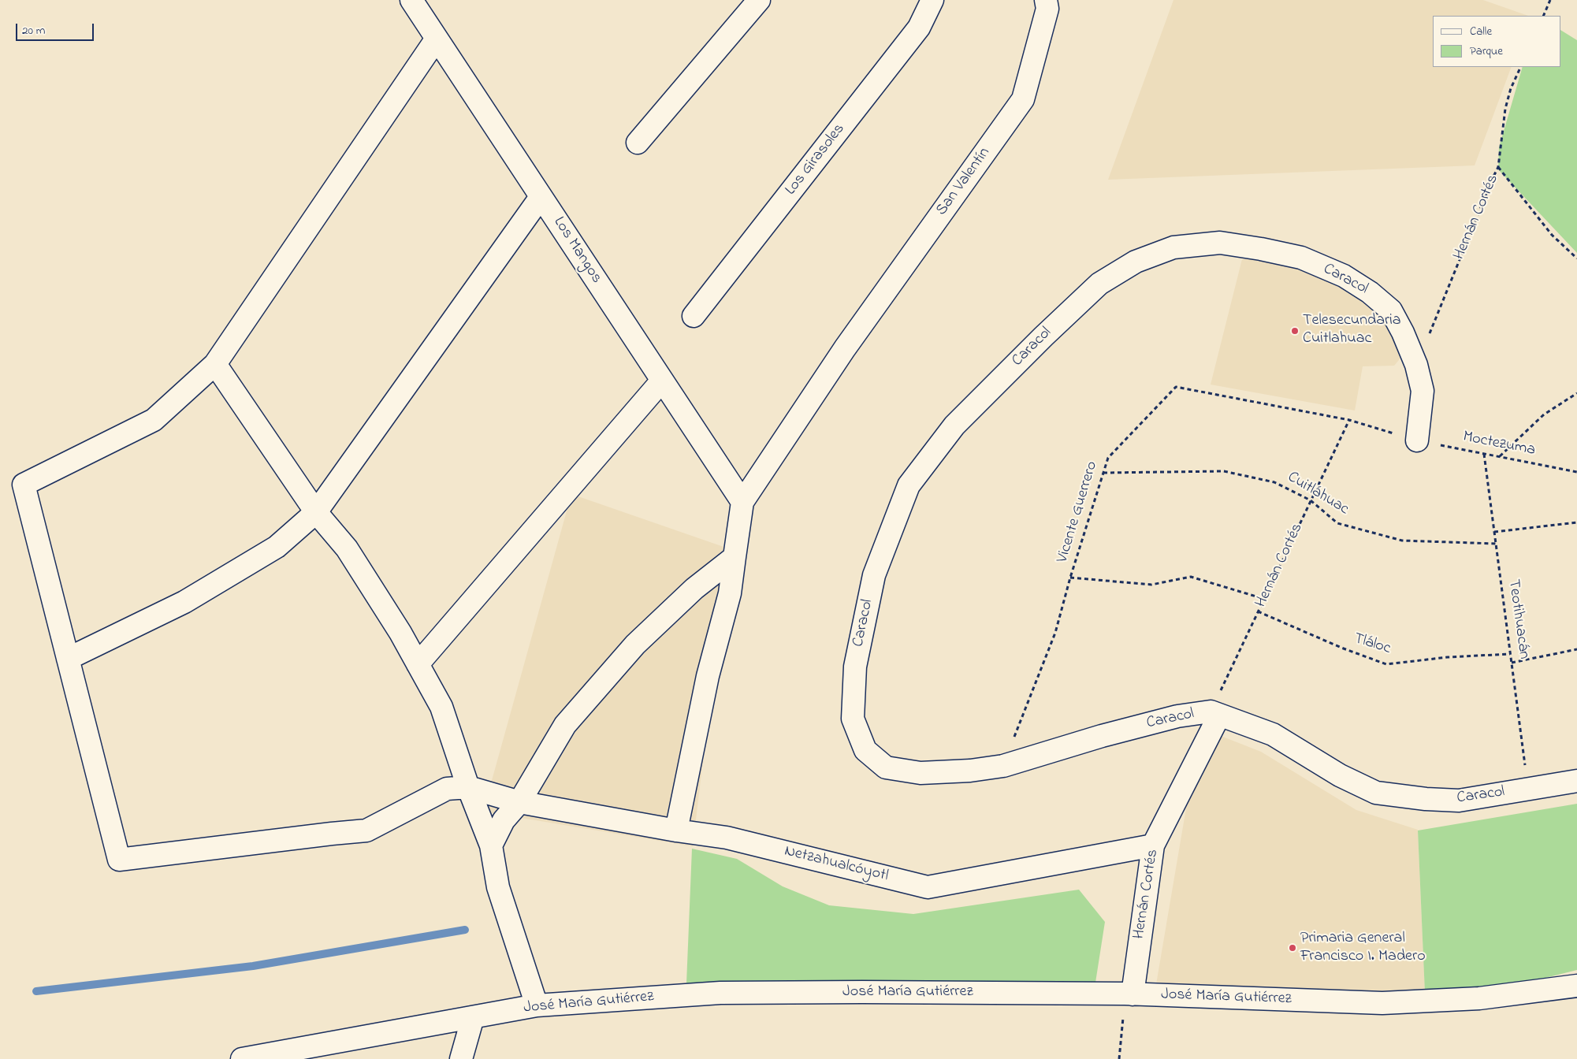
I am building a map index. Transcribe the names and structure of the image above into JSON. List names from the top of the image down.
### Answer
{
  "streets": {
    "street": [
      "Los Girasoles",
      "San Valentín",
      "Hernán Cortés",
      "Los Mangos",
      "Caracol",
      "Netzahualcóyotl",
      "José María Gutiérrez"
    ],
    "path": [
      "Moctezuma",
      "Cuitláhuac",
      "Vicente Guerrero",
      "Teotihuacán",
      "Tláloc"
    ]
  },
  "crossings": [
    ["San Valentín", "Los Mangos"],
    ["Hernán Cortés", "Caracol"],
    ["Hernán Cortés", "Cuitláhuac"],
    ["Hernán Cortés", "Vicente Guerrero"],
    ["Hernán Cortés", "Tláloc"],
    ["Hernán Cortés", "Netzahualcóyotl"],
    ["Hernán Cortés", "José María Gutiérrez"],
    ["Caracol", "Moctezuma"],
    ["Caracol", "Vicente Guerrero"],
    ["Caracol", "Teotihuacán"],
    ["Moctezuma", "Vicente Guerrero"],
    ["Moctezuma", "Teotihuacán"],
    ["Cuitláhuac", "Vicente Guerrero"],
    ["Cuitláhuac", "Teotihuacán"],
    ["Teotihuacán", "Tláloc"]
  ],
  "places": ["Telesecundaria Cuitlahuac", "Primaria General Francisco I. Madero"],
  "legend": ["Calle", "Parque"],
  "scale_bar": "20 m"
}
